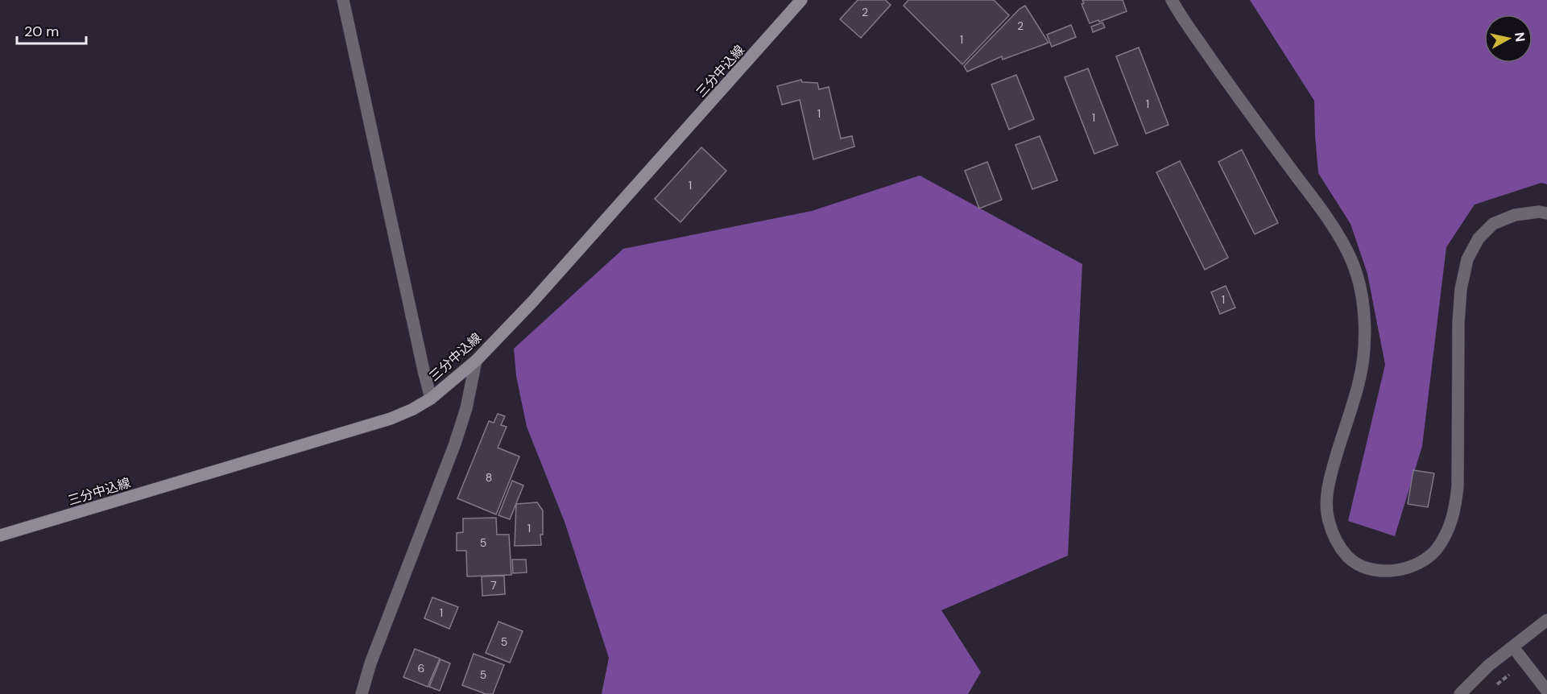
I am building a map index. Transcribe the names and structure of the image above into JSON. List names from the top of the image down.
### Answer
{
  "streets": {
    "main road": ["三分中込線"]
  },
  "house_numbers": [
    "2",
    "2",
    "1",
    "1",
    "1",
    "1",
    "1",
    "1",
    "8",
    "1",
    "5",
    "7",
    "1",
    "5",
    "6",
    "5"
  ],
  "scale_bar": "20 m",
  "north": "right"
}
